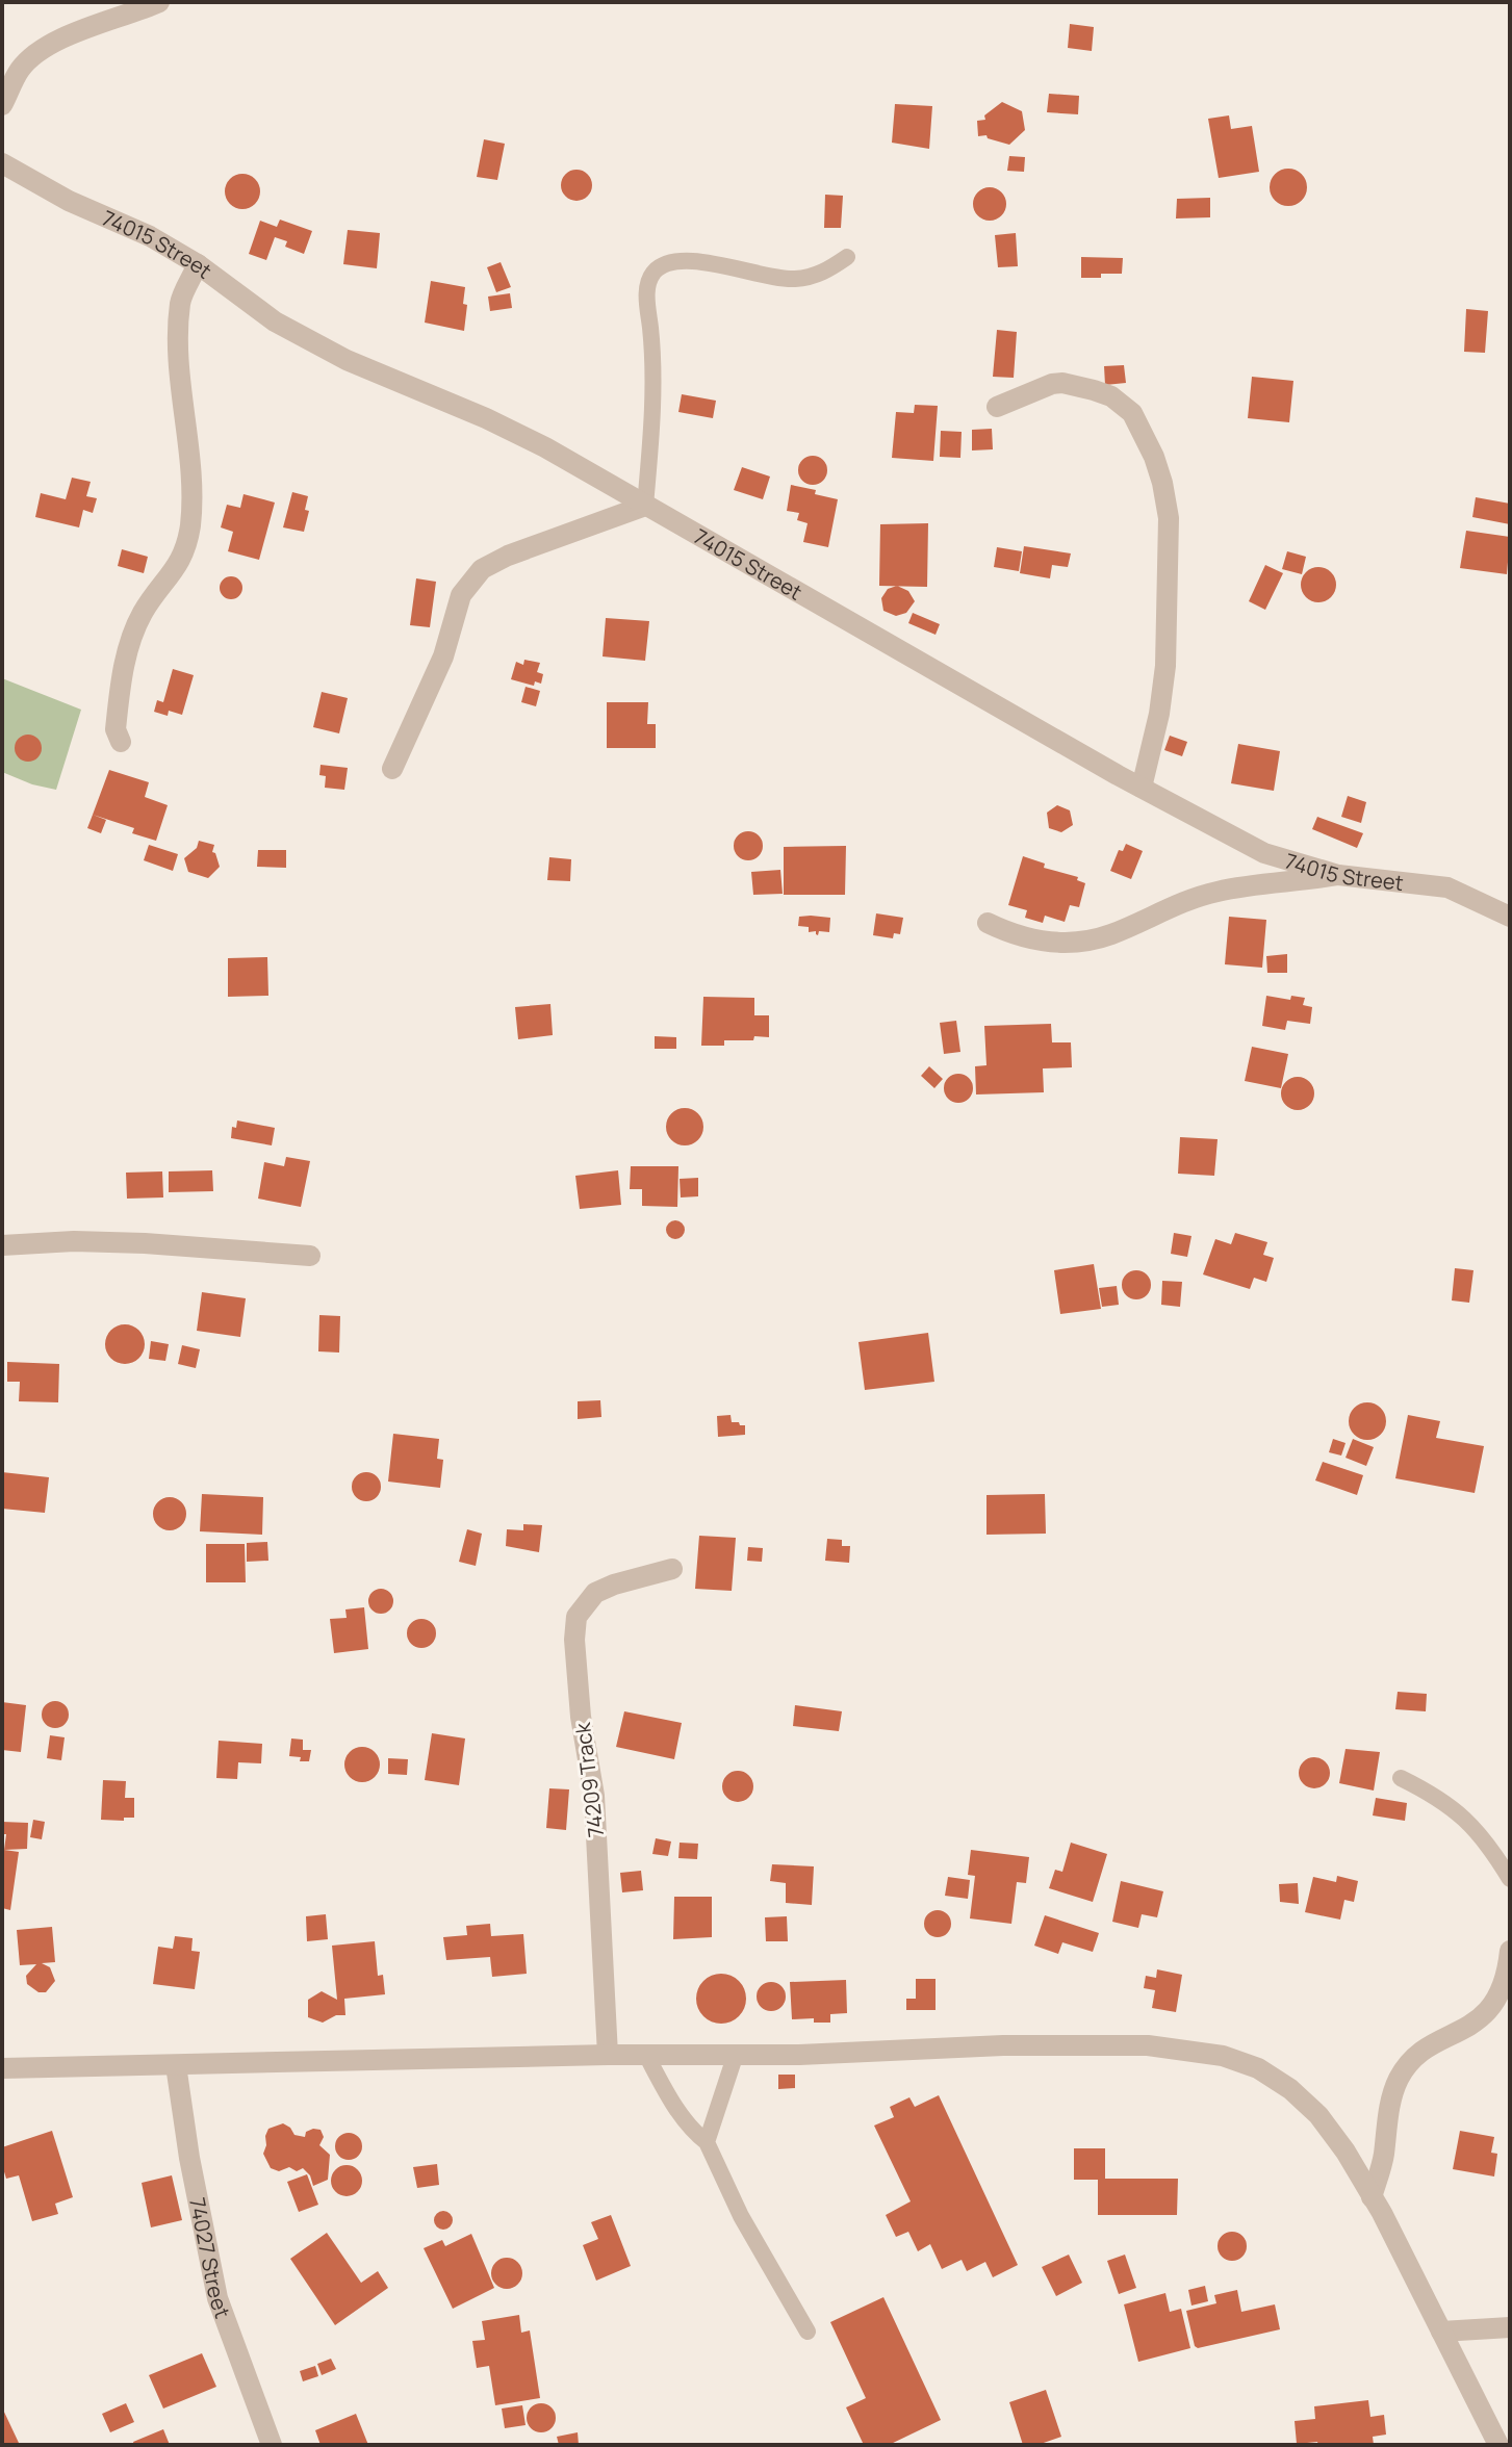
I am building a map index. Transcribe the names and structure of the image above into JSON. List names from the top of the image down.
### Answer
{
  "streets": {
    "street": ["74015 Street", "74209 Track", "74027 Street"]
  }
}
